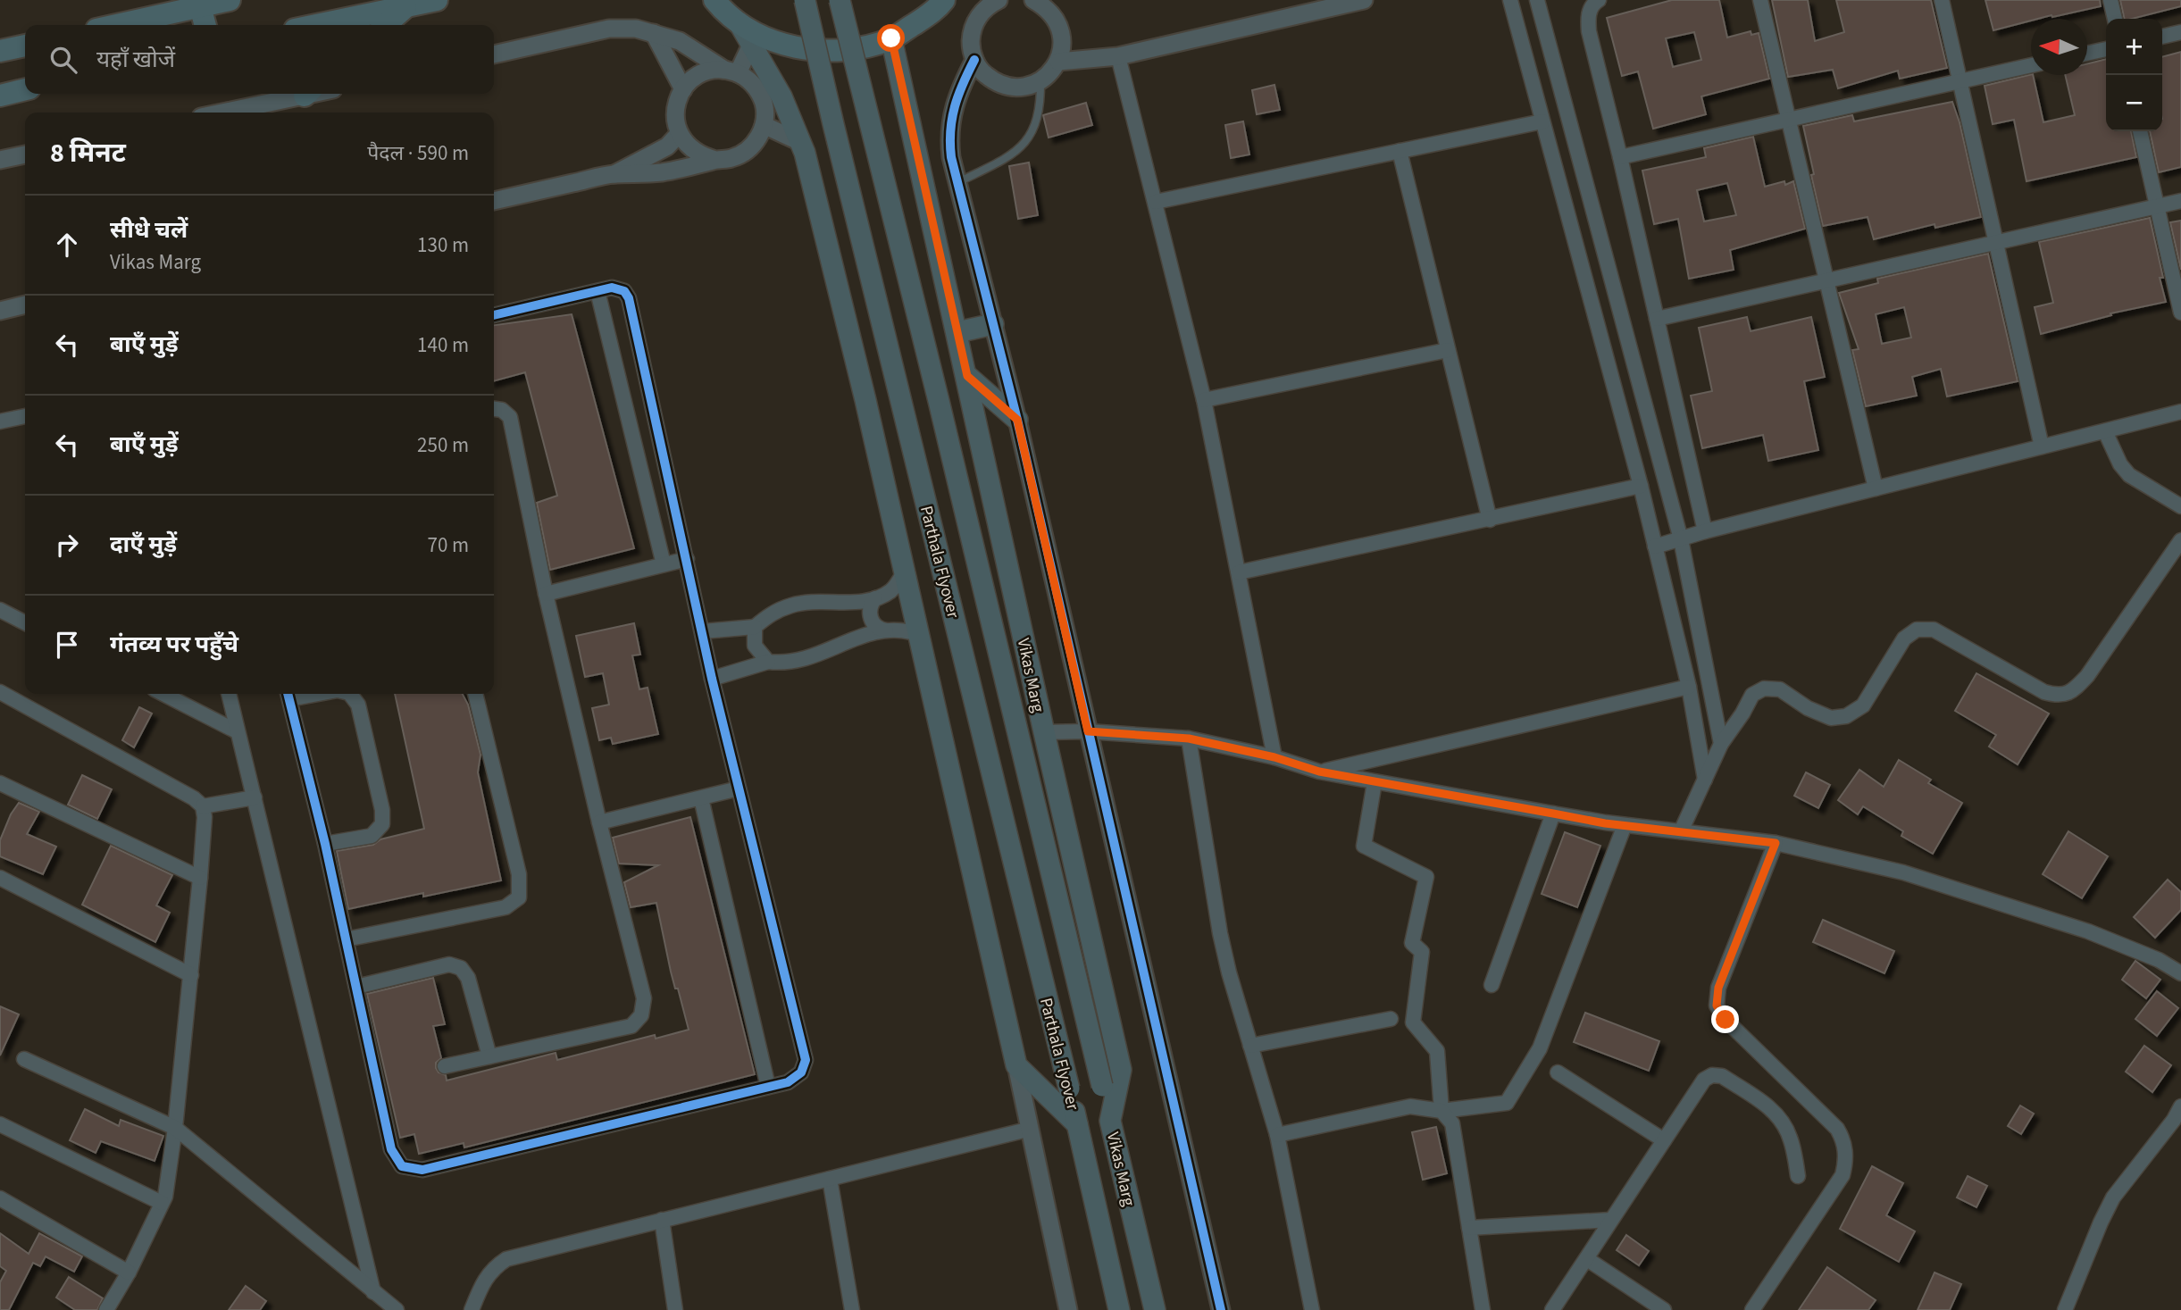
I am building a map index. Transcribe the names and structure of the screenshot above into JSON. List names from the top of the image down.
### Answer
{
  "streets": {
    "main road": ["Parthala Flyover", "Vikas Marg"]
  },
  "crossings": [
    ["Parthala Flyover", "Vikas Marg"]
  ],
  "north": "left",
  "page": {
    "map_buttons": ["+", "−"],
    "search": "यहाँ खोजें",
    "heading": ["8 मिनट", "पैदल · 590 m"],
    "list": [
      ["सीधे चलें", "Vikas Marg", "130 m"],
      ["बाएँ मुड़ें", "140 m"],
      ["बाएँ मुड़ें", "250 m"],
      ["दाएँ मुड़ें", "70 m"],
      "गंतव्य पर पहुँचे"
    ]
  }
}
